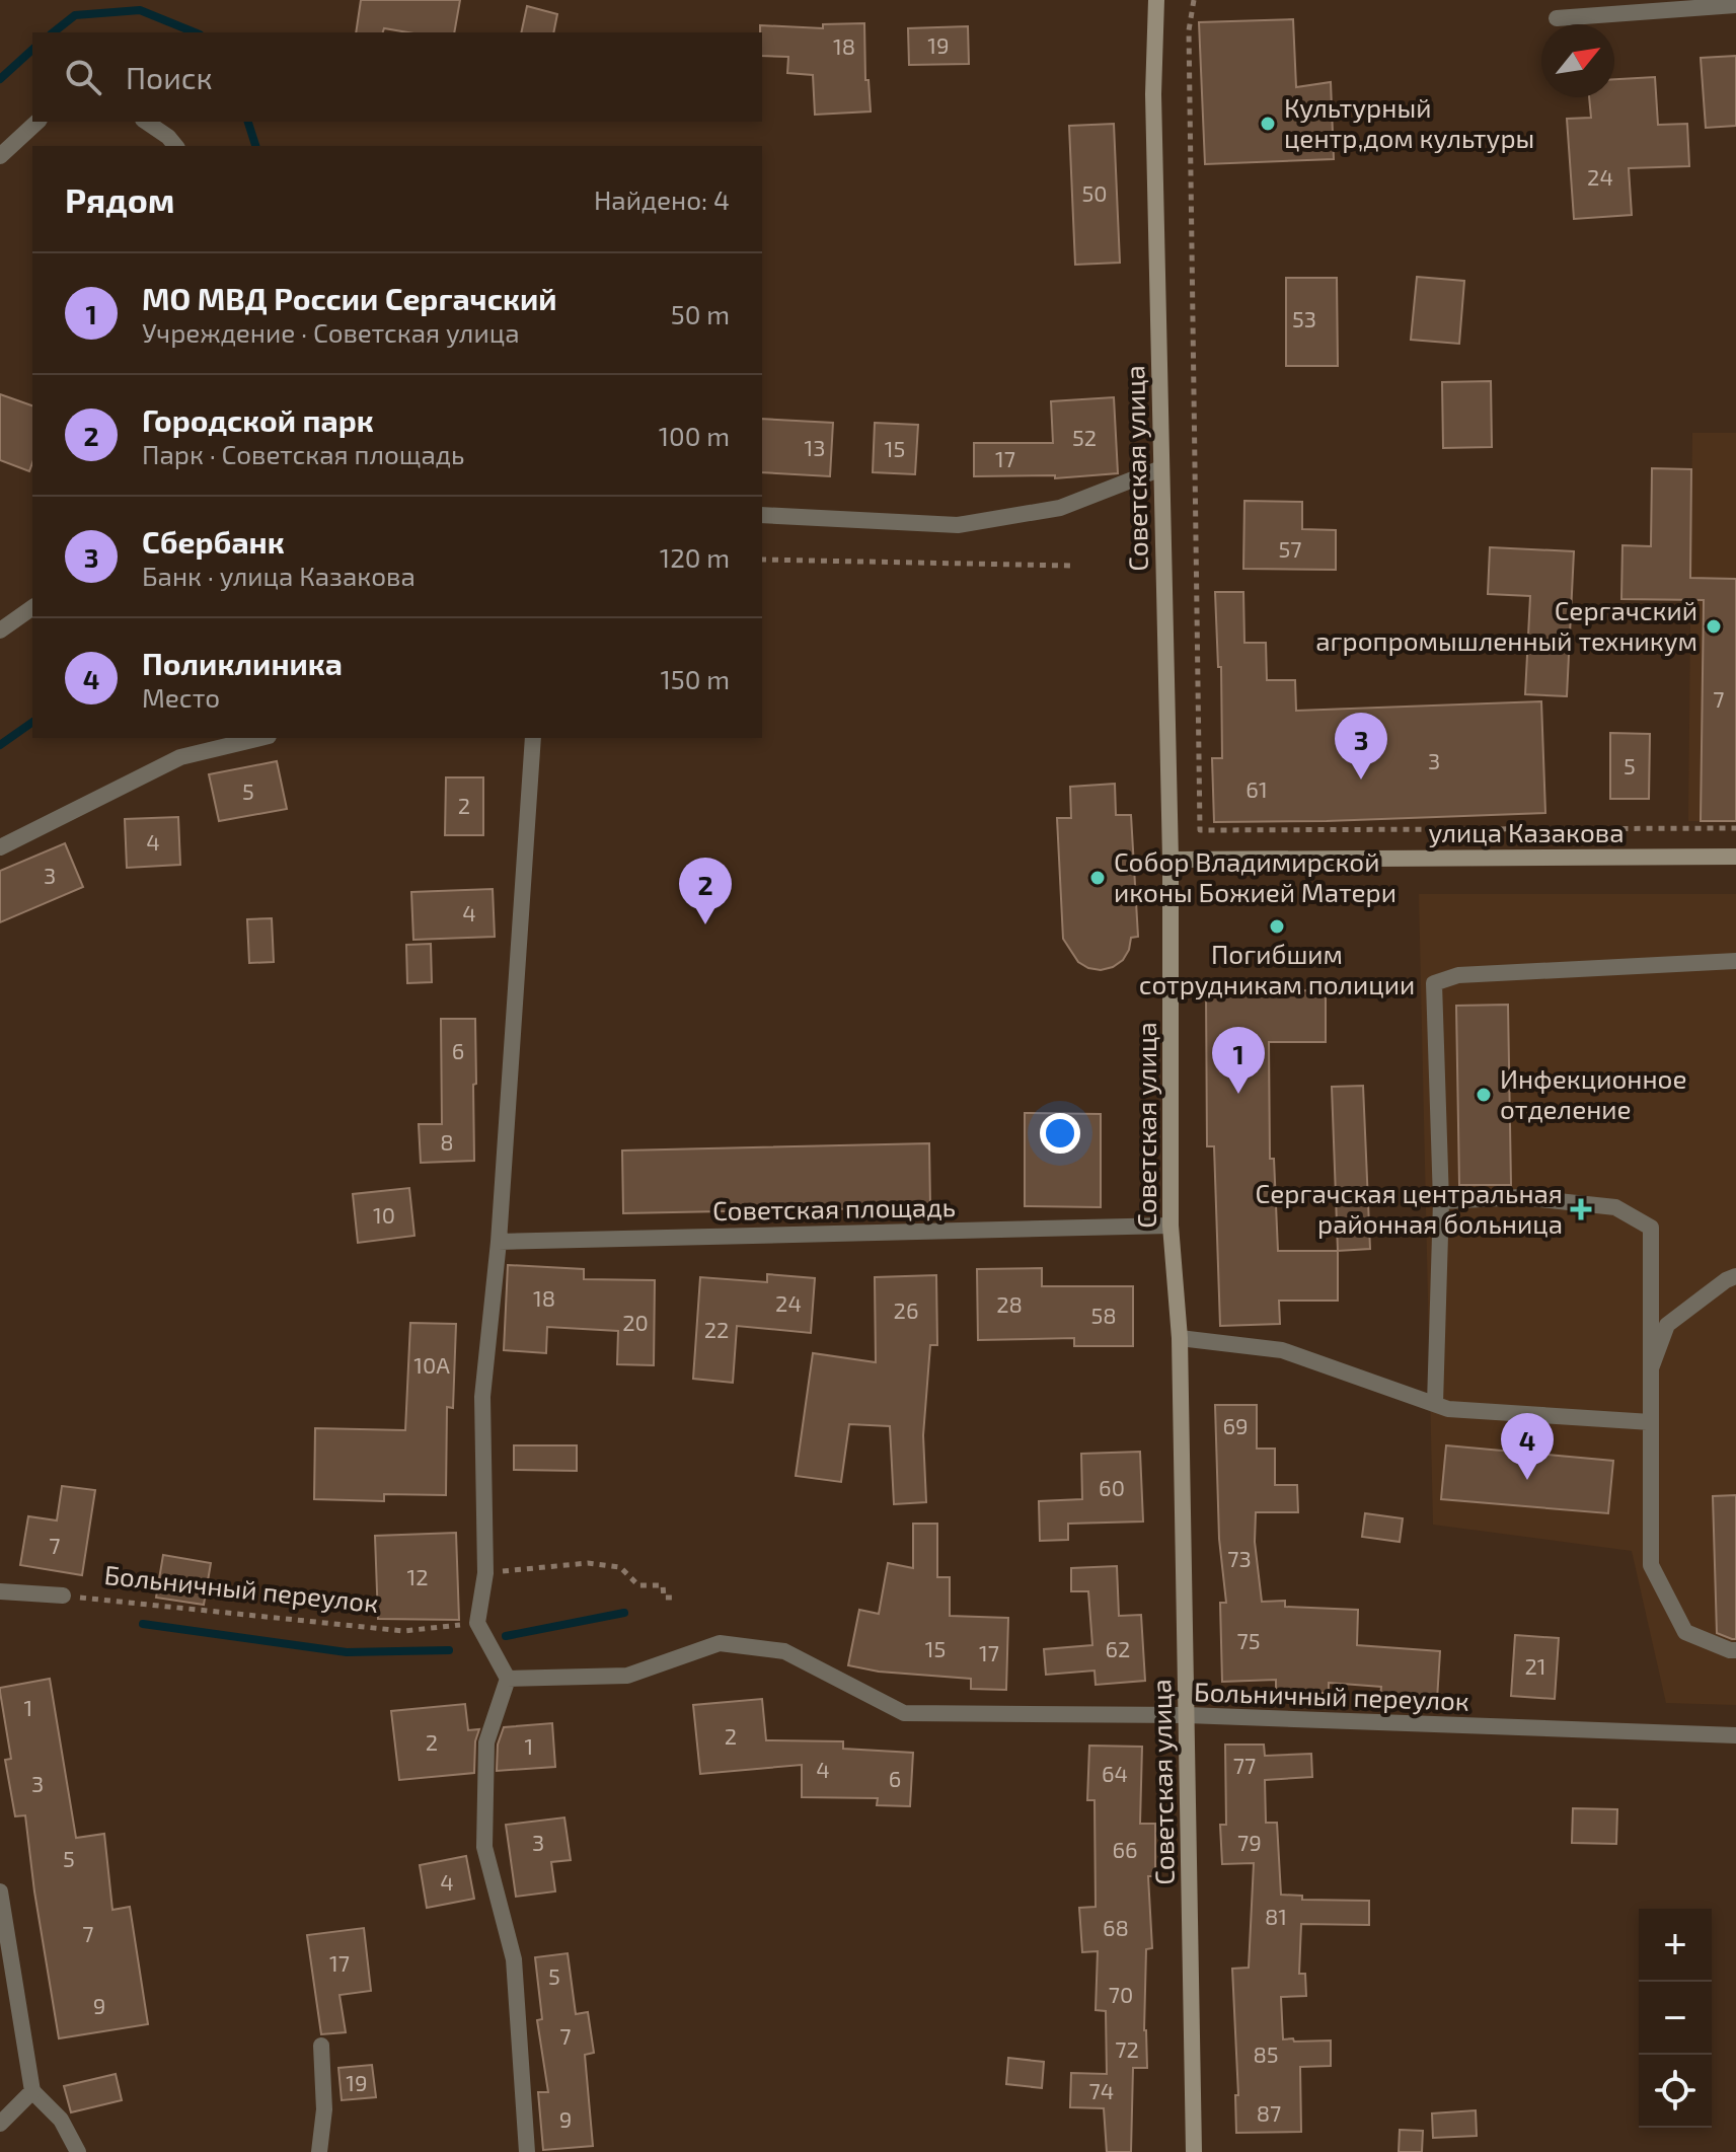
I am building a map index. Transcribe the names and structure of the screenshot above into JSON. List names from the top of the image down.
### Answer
{
  "streets": {
    "main road": ["Советская улица", "улица Казакова"],
    "street": ["Советская площадь", "Больничный переулок"]
  },
  "crossings": [
    ["Советская улица", "улица Казакова"],
    ["Советская улица", "Советская площадь"],
    ["Советская улица", "Больничный переулок"]
  ],
  "places": {
    "other": [
      "Культурный центр,дом культуры",
      "Сергачский агропромышленный техникум",
      "Собор Владимирской иконы Божией Матери",
      "Погибшим сотрудникам полиции",
      "Инфекционное отделение"
    ],
    "health": ["Сергачская центральная районная больница"]
  },
  "house_numbers": [
    "19",
    "18",
    "24",
    "50",
    "53",
    "52",
    "13",
    "15",
    "17",
    "57",
    "7",
    "3",
    "5",
    "61",
    "5",
    "2",
    "4",
    "3",
    "4",
    "6",
    "8",
    "10",
    "18",
    "24",
    "28",
    "26",
    "58",
    "20",
    "22",
    "10А",
    "69",
    "60",
    "7",
    "73",
    "12",
    "75",
    "15",
    "62",
    "17",
    "21",
    "1",
    "2",
    "2",
    "1",
    "77",
    "4",
    "64",
    "6",
    "3",
    "3",
    "79",
    "66",
    "5",
    "4",
    "81",
    "68",
    "7",
    "17",
    "5",
    "70",
    "9",
    "7",
    "72",
    "85",
    "19",
    "74",
    "87",
    "9"
  ],
  "north": "top right",
  "page": {
    "search": "Поиск",
    "heading": ["Рядом", "Найдено: 4"],
    "list": [
      {
        "mark": "1",
        "name": "МО МВД России Сергачский",
        "note": "Учреждение · Советская улица",
        "value": "50 m"
      },
      {
        "mark": "2",
        "name": "Городской парк",
        "note": "Парк · Советская площадь",
        "value": "100 m"
      },
      {
        "mark": "3",
        "name": "Сбербанк",
        "note": "Банк · улица Казакова",
        "value": "120 m"
      },
      {
        "mark": "4",
        "name": "Поликлиника",
        "note": "Место",
        "value": "150 m"
      }
    ],
    "pins": [
      "3",
      "2",
      "1",
      "4"
    ],
    "map_buttons": ["+", "−"]
  }
}
